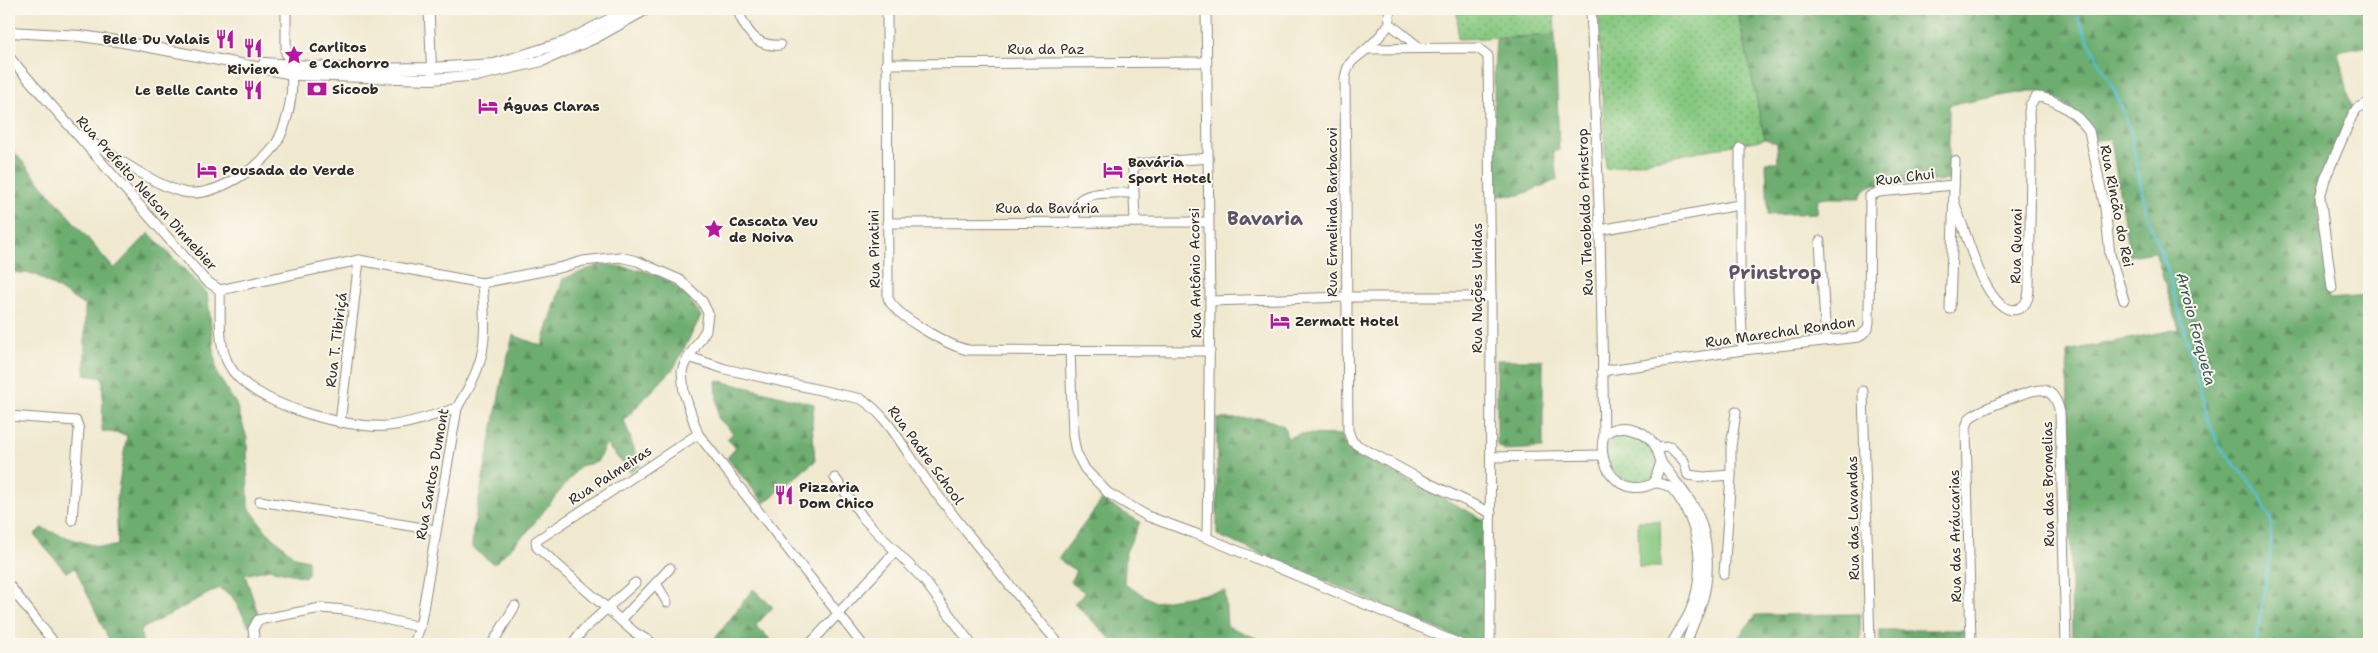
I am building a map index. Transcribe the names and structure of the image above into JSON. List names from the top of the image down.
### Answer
{
  "streets": {
    "street": [
      "Rua da Paz",
      "Rua Chui",
      "Rua Prefeito Nelson Dinnebier",
      "Rua Rincão do Rei",
      "Rua da Bavária",
      "Rua Ermelinda Barbacovi",
      "Rua Theobaldo Prinstrop",
      "Rua Quarai",
      "Rua Piratini",
      "Rua Antônio Acorsi",
      "Rua Nações Unidas",
      "Rua Marechal Rondon",
      "Rua T. Tibiriçá",
      "Rua Padre School",
      "Rua Santos Dumont",
      "Rua Palmeiras",
      "Rua das Bromelias",
      "Rua das Lavandas",
      "Rua das Aráucarias"
    ]
  },
  "crossings": [
    ["Rua da Paz", "Rua Piratini"],
    ["Rua da Paz", "Rua Antônio Acorsi"],
    ["Rua Chui", "Rua Marechal Rondon"],
    ["Rua Prefeito Nelson Dinnebier", "Rua T. Tibiriçá"],
    ["Rua Prefeito Nelson Dinnebier", "Rua Padre School"],
    ["Rua Prefeito Nelson Dinnebier", "Rua Santos Dumont"],
    ["Rua Prefeito Nelson Dinnebier", "Rua Palmeiras"],
    ["Rua Rincão do Rei", "Rua Quarai"],
    ["Rua da Bavária", "Rua Piratini"],
    ["Rua da Bavária", "Rua Antônio Acorsi"],
    ["Rua Ermelinda Barbacovi", "Rua Nações Unidas"],
    ["Rua Theobaldo Prinstrop", "Rua Marechal Rondon"],
    ["Rua Piratini", "Rua Antônio Acorsi"],
    ["Rua das Bromelias", "Rua das Aráucarias"]
  ],
  "districts": ["Bavaria", "Prinstrop"],
  "water": ["Arroio Forqueta"],
  "places": {
    "restaurant": [
      "Belle Du Valais",
      "Riviera",
      "Le Belle Canto",
      "Pizzaria Dom Chico"
    ],
    "place": ["Carlitos e Cachorro", "Cascata Veu de Noiva"],
    "bank": ["Sicoob"],
    "hotel": [
      "Águas Claras",
      "Pousada do Verde",
      "Bavária Sport Hotel",
      "Zermatt Hotel"
    ]
  }
}
